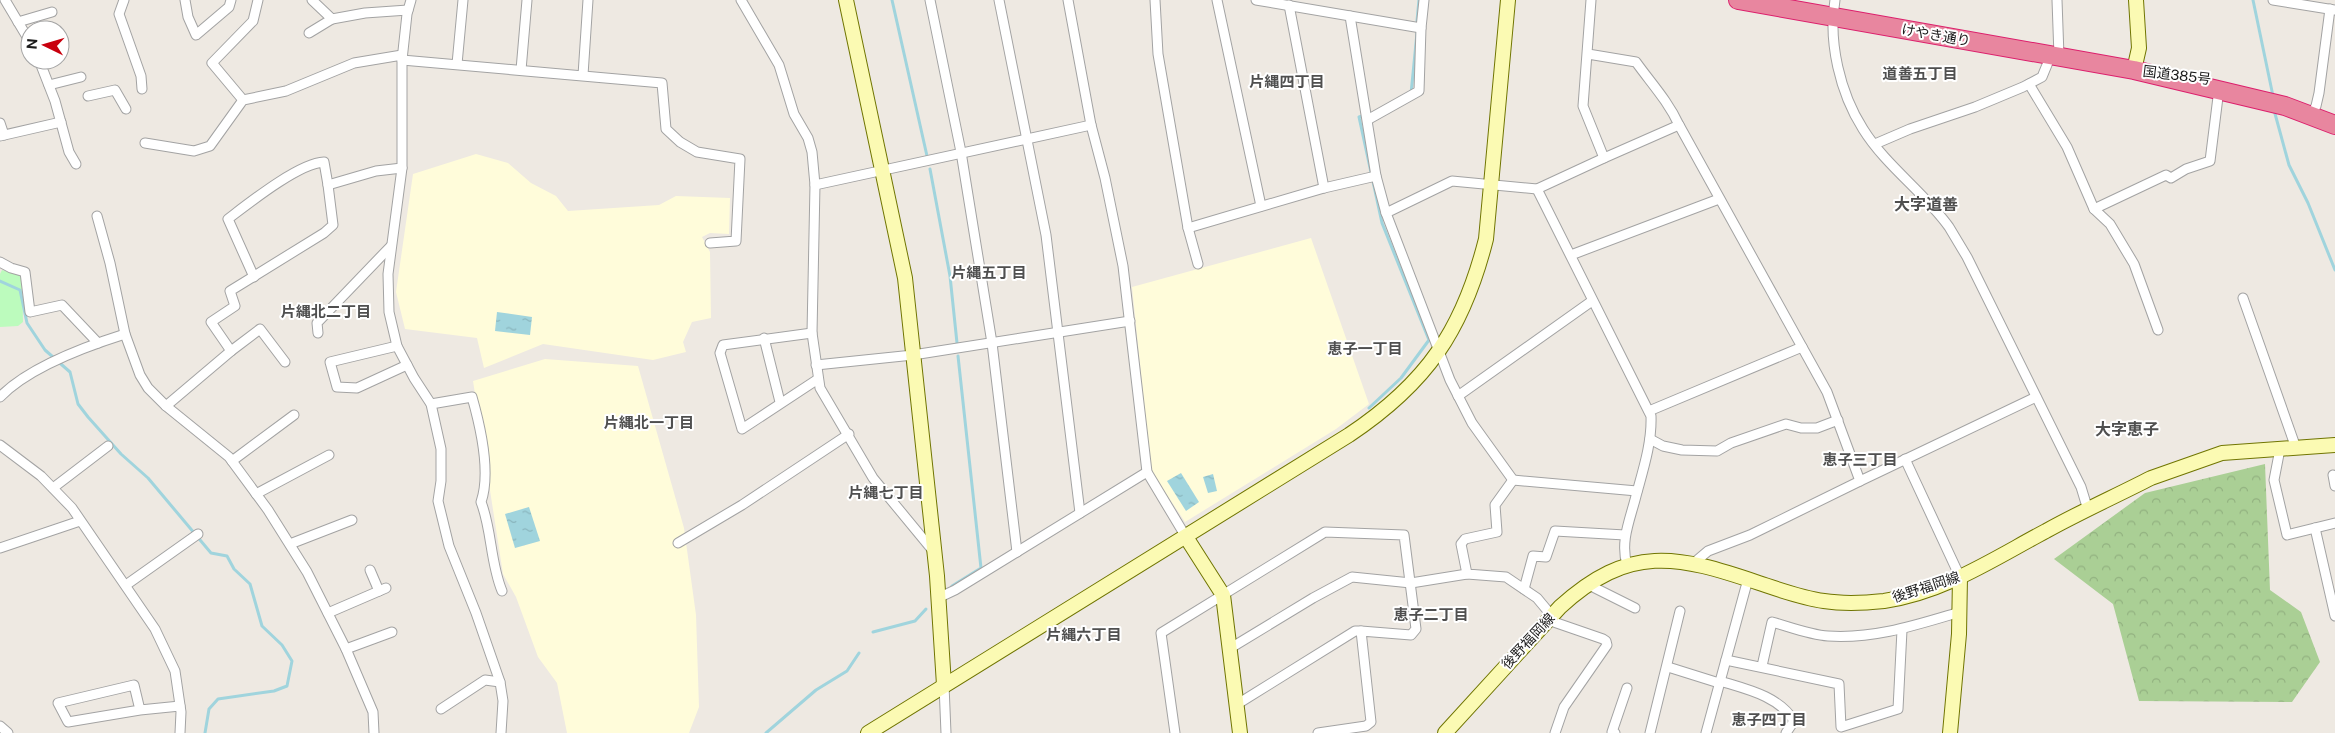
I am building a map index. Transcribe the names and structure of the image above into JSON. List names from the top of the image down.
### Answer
{
  "streets": {
    "highway": ["けやき通り", "国道385号"],
    "street": ["後野福岡線"]
  },
  "crossings": [
    ["けやき通り", "国道385号"]
  ],
  "districts": [
    "道善五丁目",
    "片縄四丁目",
    "大字道善",
    "片縄五丁目",
    "片縄北二丁目",
    "恵子一丁目",
    "片縄北一丁目",
    "大字恵子",
    "恵子三丁目",
    "片縄七丁目",
    "恵子二丁目",
    "片縄六丁目",
    "恵子四丁目"
  ],
  "north": "left"
}
